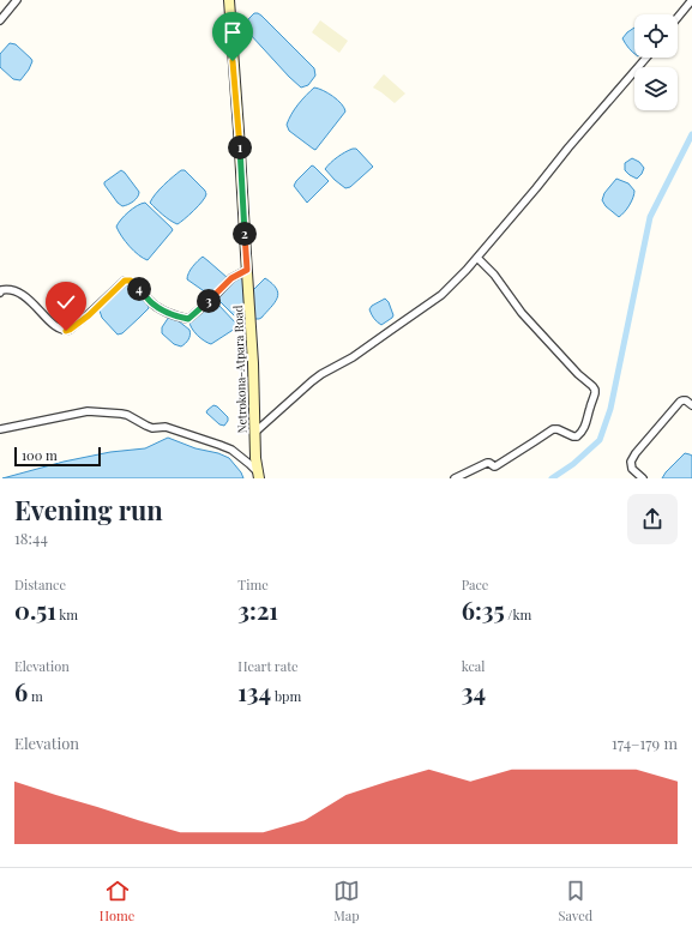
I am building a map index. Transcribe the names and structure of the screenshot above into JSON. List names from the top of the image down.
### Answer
{
  "streets": {
    "street": ["Netrokona-Atpara Road"]
  },
  "scale_bar": "100 m",
  "page": {
    "pins": [
      "1",
      "2",
      "4",
      "3"
    ],
    "scale": "100 m",
    "heading": ["Evening run", "18:44"],
    "stats": [
      ["Distance", "0.51 km"],
      ["Time", "3:21"],
      ["Pace", "6:35 /km"],
      ["Elevation", "6 m"],
      ["Heart rate", "134 bpm"],
      ["kcal", "34"]
    ],
    "chart": ["Elevation", "174–179 m"],
    "tabs": ["Home", "Map", "Saved"]
  }
}
